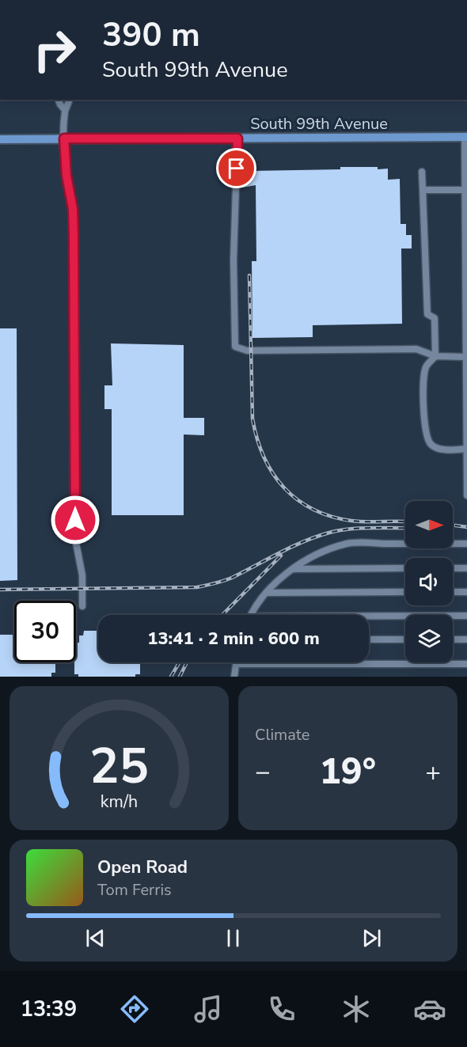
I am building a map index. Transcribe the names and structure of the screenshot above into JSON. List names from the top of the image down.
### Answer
{
  "streets": {
    "main road": ["South 99th Avenue"]
  },
  "north": "right",
  "page": {
    "turn": ["390 m", "South 99th Avenue"],
    "limit": "30",
    "trip": "13:41 · 2 min · 600 m",
    "tile": "Climate",
    "heat": ["−", "19°", "+"],
    "song": ["Open Road", "Tom Ferris"],
    "tabs": "13:39",
    "gauge": ["25", "km/h"]
  }
}
